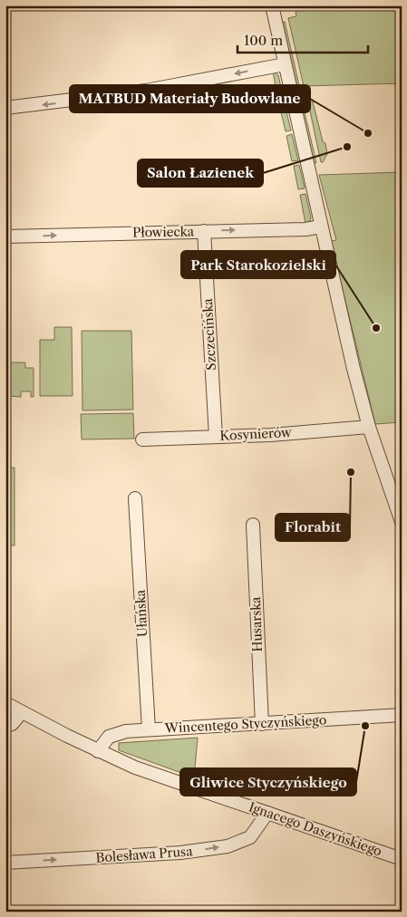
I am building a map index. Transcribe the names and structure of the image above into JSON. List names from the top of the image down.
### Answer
{
  "streets": {
    "street": [
      "Płowiecka",
      "Szczecińska",
      "Kosynierów",
      "Ułańska",
      "Husarska",
      "Wincentego Styczyńskiego",
      "Ignacego Daszyńskiego",
      "Bolesława Prusa"
    ]
  },
  "crossings": [
    ["Płowiecka", "Szczecińska"],
    ["Szczecińska", "Kosynierów"],
    ["Ułańska", "Wincentego Styczyńskiego"],
    ["Husarska", "Wincentego Styczyńskiego"],
    ["Wincentego Styczyńskiego", "Ignacego Daszyńskiego"],
    ["Ignacego Daszyńskiego", "Bolesława Prusa"]
  ],
  "one_way": ["Płowiecka", "Bolesława Prusa"],
  "places": [
    "MATBUD Materiały Budowlane",
    "Salon Łazienek",
    "Park Starokozielski",
    "Florabit",
    "Gliwice Styczyńskiego"
  ],
  "scale_bar": "100 m"
}
